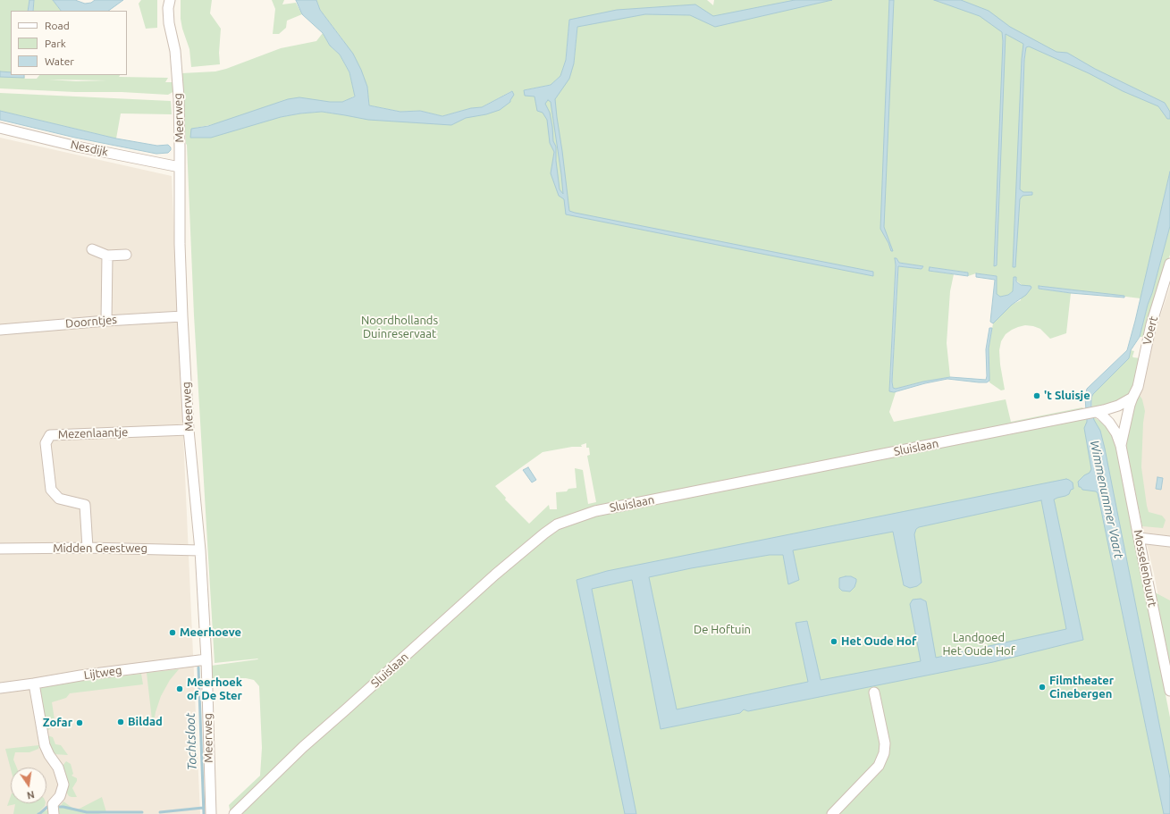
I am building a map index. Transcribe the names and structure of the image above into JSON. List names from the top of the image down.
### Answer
{
  "streets": {
    "street": [
      "Meerweg",
      "Nesdijk",
      "Doorntjes",
      "Voert",
      "Mezenlaantje",
      "Sluislaan",
      "Midden Geestweg",
      "Mosselenbuurt",
      "Lijtweg"
    ]
  },
  "crossings": [
    ["Meerweg", "Nesdijk"],
    ["Meerweg", "Doorntjes"],
    ["Meerweg", "Mezenlaantje"],
    ["Meerweg", "Midden Geestweg"],
    ["Meerweg", "Lijtweg"],
    ["Voert", "Sluislaan"],
    ["Voert", "Mosselenbuurt"],
    ["Mezenlaantje", "Midden Geestweg"],
    ["Sluislaan", "Mosselenbuurt"]
  ],
  "water": ["Wimmenummer Vaart", "Tochtsloot"],
  "parks": ["Noordhollands Duinreservaat", "De Hoftuin", "Landgoed Het Oude Hof"],
  "places": [
    "'t Sluisje",
    "Meerhoeve",
    "Het Oude Hof",
    "Filmtheater Cinebergen",
    "Meerhoek of De Ster",
    "Bildad",
    "Zofar"
  ],
  "legend": ["Road", "Park", "Water"],
  "north": "bottom"
}
